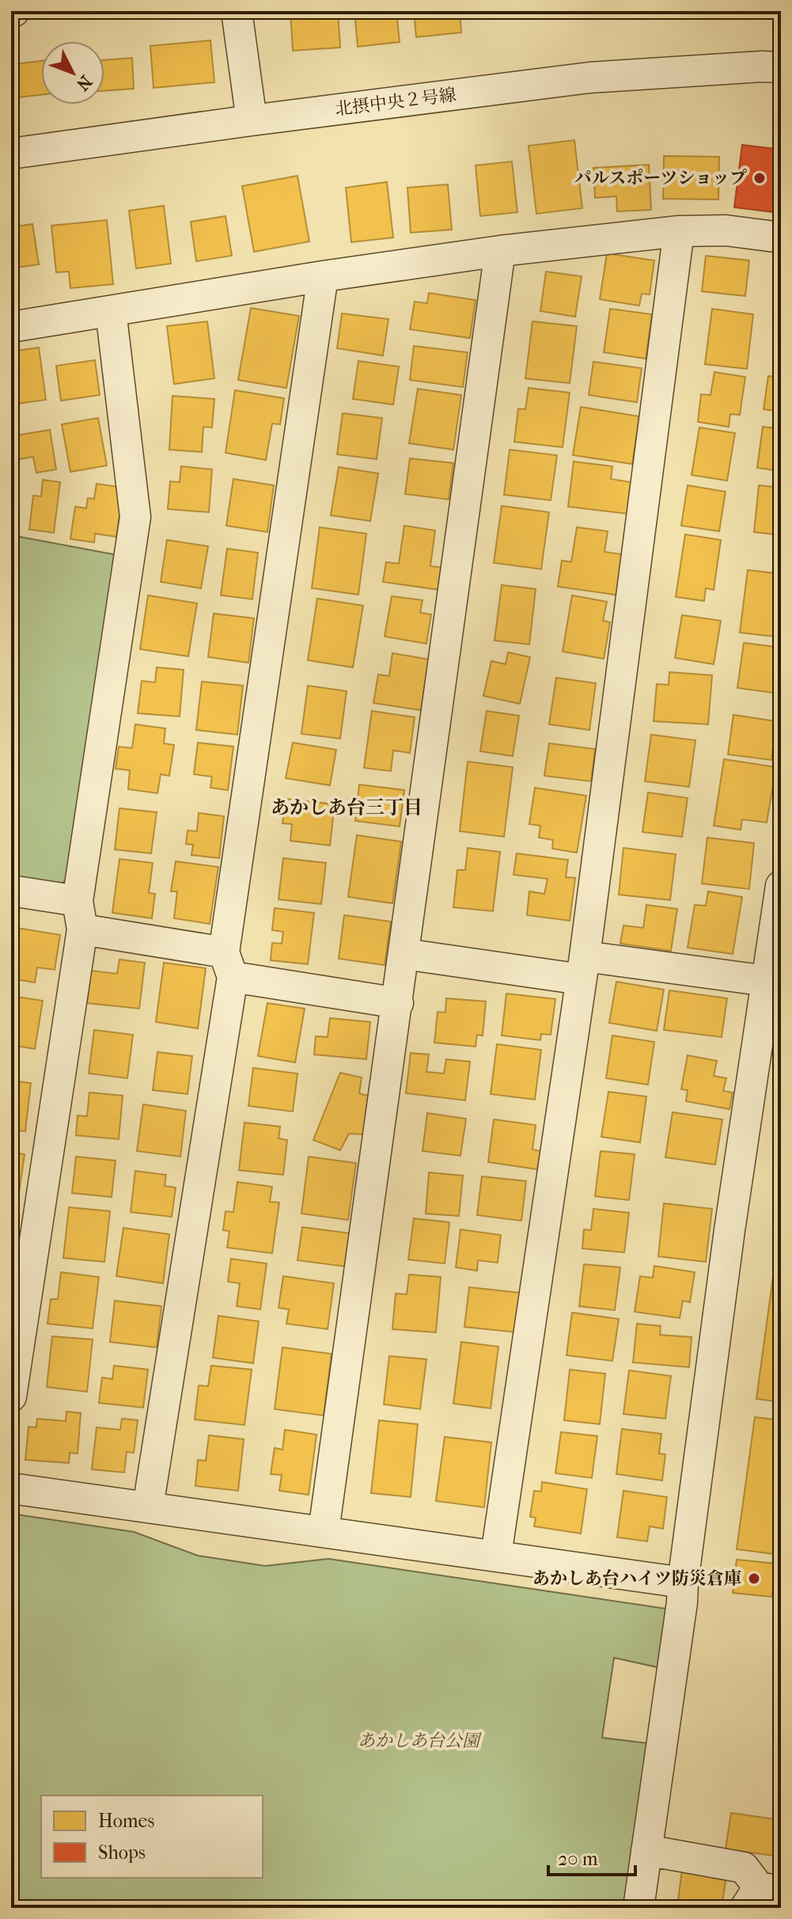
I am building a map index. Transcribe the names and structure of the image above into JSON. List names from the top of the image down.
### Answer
{
  "streets": {
    "street": ["北摂中央２号線"]
  },
  "districts": ["あかしあ台三丁目"],
  "parks": ["あかしあ台公園"],
  "places": ["パルスポーツショップ", "あかしあ台ハイツ防災倉庫"],
  "legend": ["Homes", "Shops"],
  "scale_bar": "20 m",
  "north": "bottom right"
}
